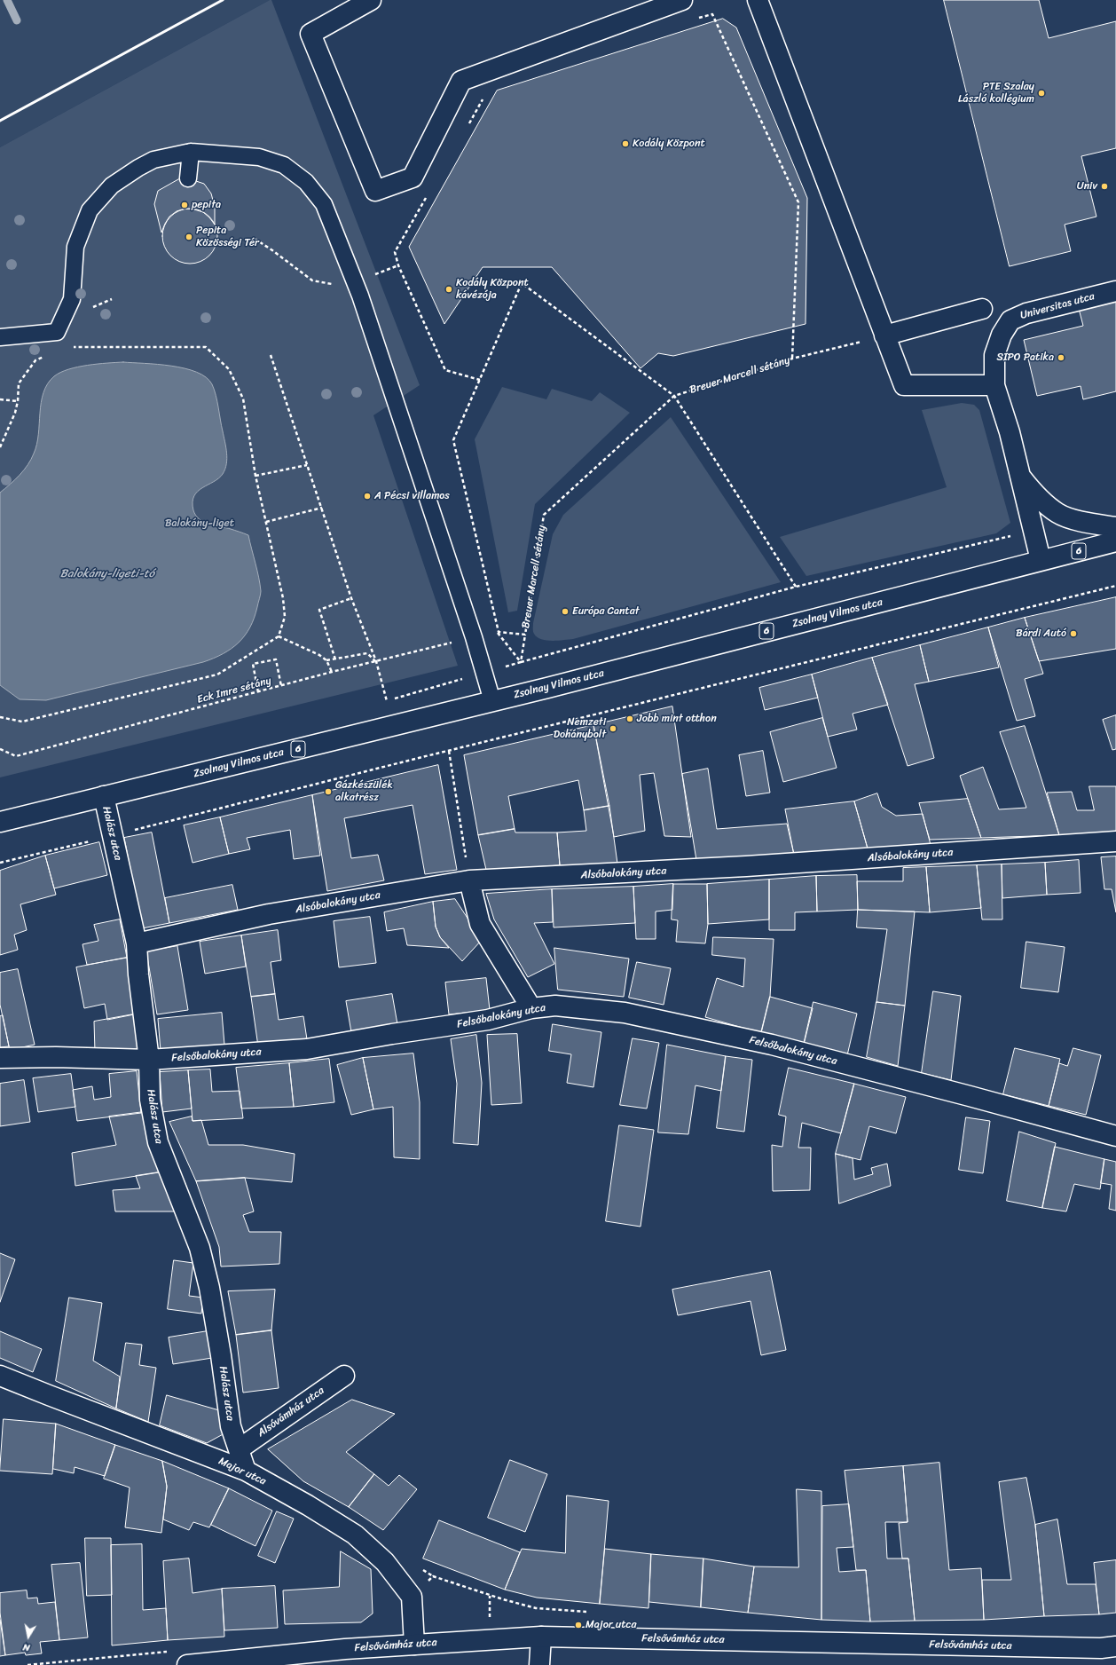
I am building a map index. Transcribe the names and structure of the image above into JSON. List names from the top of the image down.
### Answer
{
  "streets": {
    "street": [
      "Universitas utca",
      "6",
      "Zsolnay Vilmos utca",
      "Halász utca",
      "Alsóbalokány utca",
      "Felsőbalokány utca",
      "Alsóvámház utca",
      "Major utca",
      "Felsővámház utca"
    ],
    "path": ["Breuer Marcell sétány", "Eck Imre sétány"]
  },
  "crossings": [
    ["Universitas utca", "Zsolnay Vilmos utca"],
    ["Breuer Marcell sétány", "Eck Imre sétány"],
    ["Zsolnay Vilmos utca", "Halász utca"],
    ["Halász utca", "Alsóbalokány utca"],
    ["Halász utca", "Felsőbalokány utca"],
    ["Halász utca", "Alsóvámház utca"],
    ["Halász utca", "Major utca"],
    ["Major utca", "Felsővámház utca"]
  ],
  "water": ["Balokány-ligeti-tó"],
  "parks": ["Balokány-liget"],
  "places": [
    "PTE Szalay László kollégium",
    "Kodály Központ",
    "Univ",
    "pepita",
    "Pepita Közösségi Tér",
    "Kodály Központ kávézója",
    "SIPO Patika",
    "A Pécsi villamos",
    "Európa Cantat",
    "Bárdi Autó",
    "Jobb mint otthon",
    "Nemzeti Dohánybolt",
    "Gázkészülék alkatrész",
    "Major utca"
  ],
  "north": "bottom"
}
